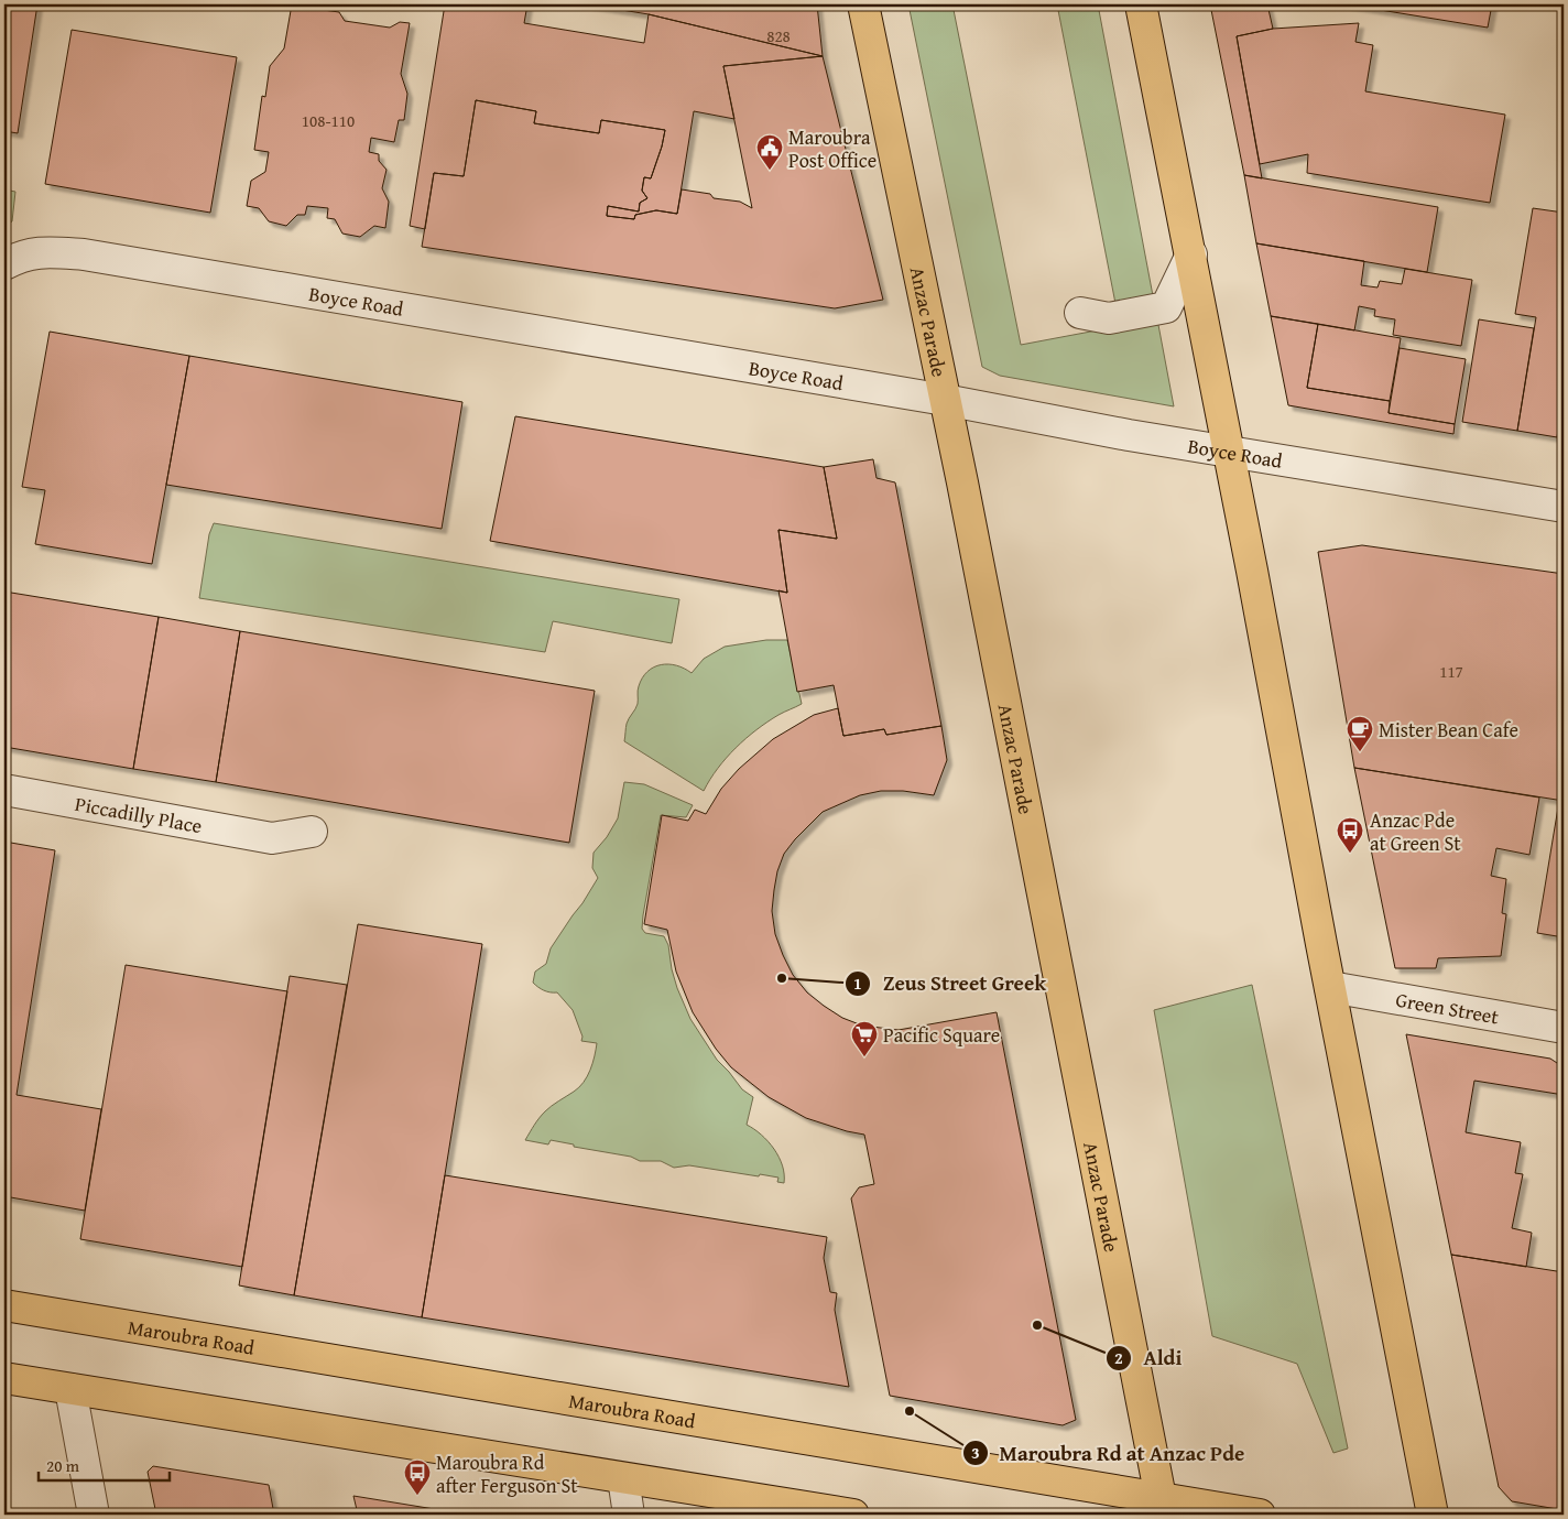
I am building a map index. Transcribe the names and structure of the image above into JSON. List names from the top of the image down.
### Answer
{
  "streets": {
    "main road": ["Anzac Parade", "Maroubra Road"],
    "street": ["Boyce Road", "Piccadilly Place", "Green Street"]
  },
  "crossings": [
    ["Boyce Road", "Anzac Parade"],
    ["Anzac Parade", "Maroubra Road"]
  ],
  "places": {
    "public building": ["Maroubra Post Office"],
    "cafe": ["Mister Bean Cafe"],
    "bus stop": ["Anzac Pde at Green St", "Maroubra Rd after Ferguson St"],
    "other": ["Zeus Street Greek", "Aldi", "Maroubra Rd at Anzac Pde"],
    "supermarket": ["Pacific Square"]
  },
  "house_numbers": ["828", "108-110", "117"],
  "scale_bar": "20 m"
}
